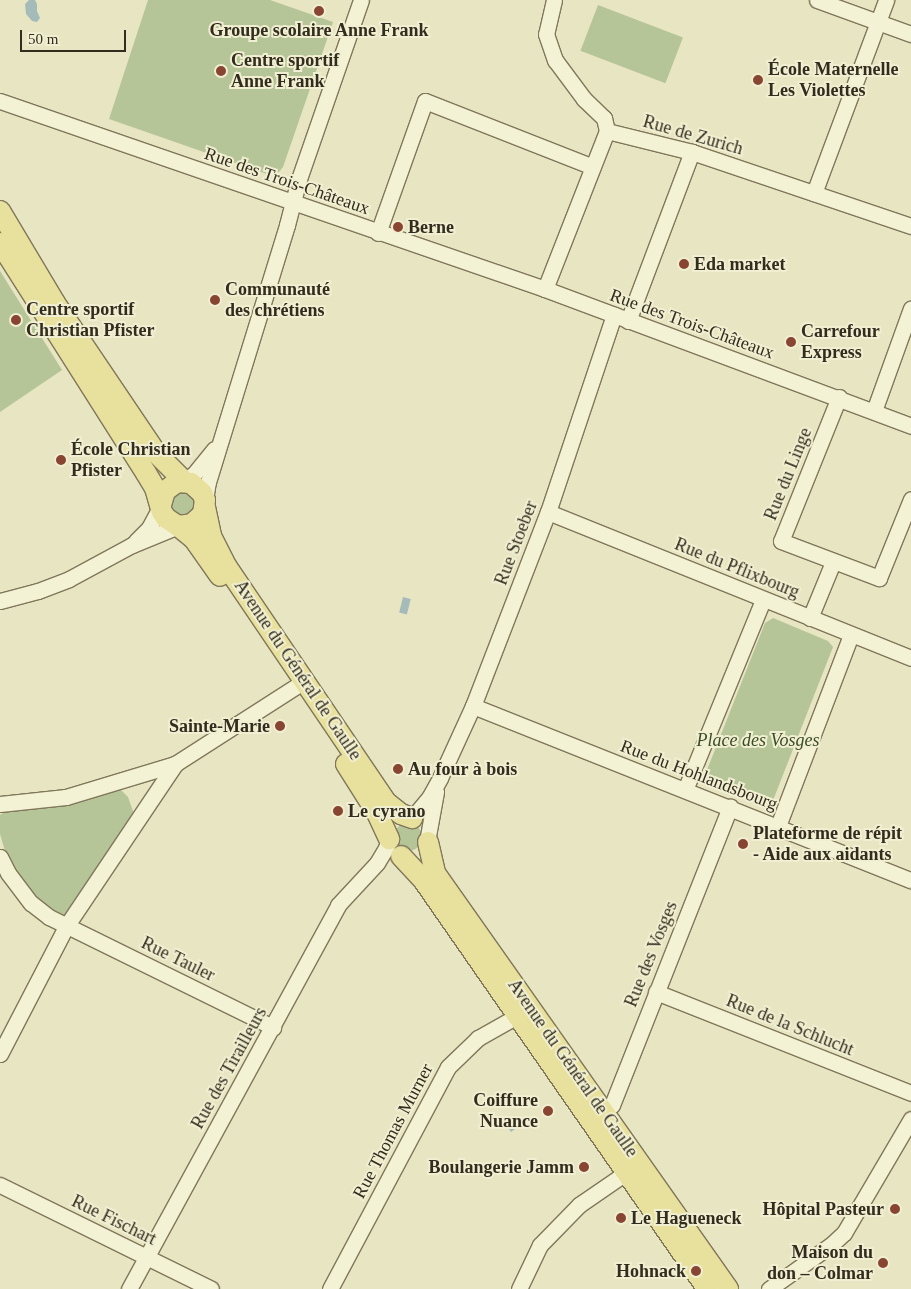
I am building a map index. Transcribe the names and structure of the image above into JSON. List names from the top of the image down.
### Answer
{
  "streets": {
    "main road": ["Avenue du Général de Gaulle"],
    "street": [
      "Rue de Zurich",
      "Rue des Trois-Châteaux",
      "Rue du Linge",
      "Rue Stoeber",
      "Rue du Pflixbourg",
      "Rue du Hohlandsbourg",
      "Rue des Vosges",
      "Rue Tauler",
      "Rue de la Schlucht",
      "Rue des Tirailleurs",
      "Rue Thomas Murner",
      "Rue Fischart"
    ]
  },
  "crossings": [
    ["Rue de Zurich", "Rue Stoeber"],
    ["Rue des Trois-Châteaux", "Rue du Linge"],
    ["Rue des Trois-Châteaux", "Rue Stoeber"],
    ["Rue Stoeber", "Rue du Pflixbourg"],
    ["Rue Stoeber", "Avenue du Général de Gaulle"],
    ["Rue Stoeber", "Rue du Hohlandsbourg"],
    ["Rue Stoeber", "Rue des Tirailleurs"],
    ["Avenue du Général de Gaulle", "Rue des Vosges"],
    ["Avenue du Général de Gaulle", "Rue des Tirailleurs"],
    ["Avenue du Général de Gaulle", "Rue Thomas Murner"],
    ["Rue du Hohlandsbourg", "Rue des Vosges"],
    ["Rue des Vosges", "Rue de la Schlucht"],
    ["Rue Tauler", "Rue des Tirailleurs"],
    ["Rue des Tirailleurs", "Rue Fischart"]
  ],
  "parks": ["Place des Vosges"],
  "places": [
    "Groupe scolaire Anne Frank",
    "Centre sportif Anne Frank",
    "École Maternelle Les Violettes",
    "Berne",
    "Eda market",
    "Communauté des chrétiens",
    "Centre sportif Christian Pfister",
    "Carrefour Express",
    "École Christian Pfister",
    "Sainte-Marie",
    "Au four à bois",
    "Le cyrano",
    "Plateforme de répit - Aide aux aidants",
    "Coiffure Nuance",
    "Boulangerie Jamm",
    "Hôpital Pasteur",
    "Le Hagueneck",
    "Maison du don – Colmar",
    "Hohnack"
  ],
  "scale_bar": "50 m"
}
